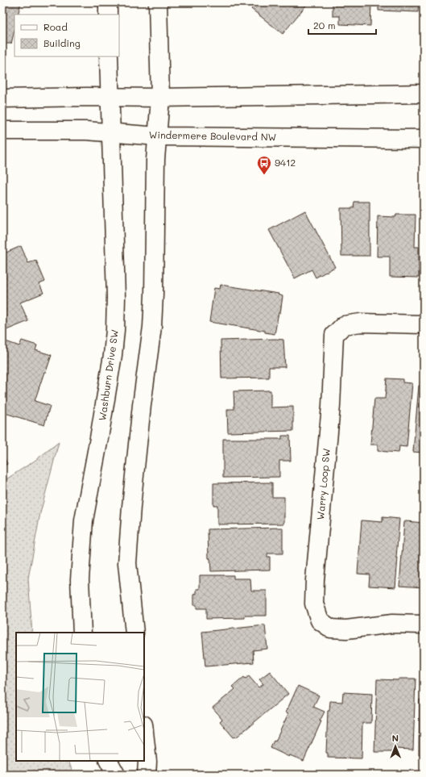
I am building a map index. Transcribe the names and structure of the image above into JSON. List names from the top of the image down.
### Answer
{
  "streets": {
    "street": ["Windermere Boulevard NW", "Washburn Drive SW", "Warry Loop SW"]
  },
  "crossings": [
    ["Windermere Boulevard NW", "Washburn Drive SW"]
  ],
  "places": {
    "bus stop": ["9412"]
  },
  "legend": ["Road", "Building"],
  "scale_bar": "20 m",
  "north": "top"
}
